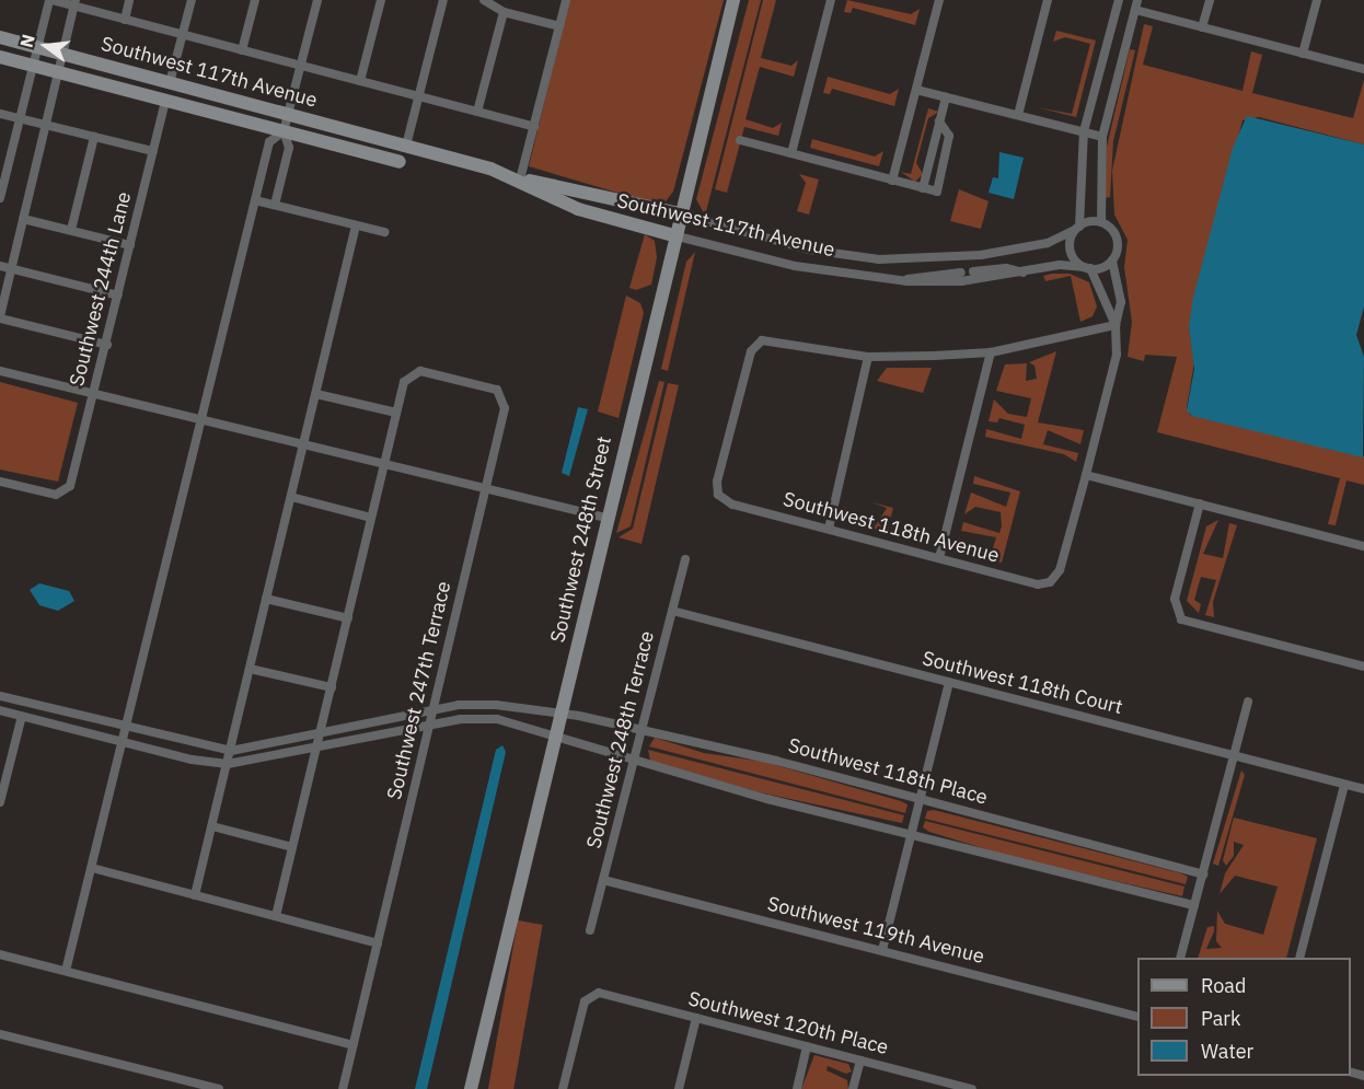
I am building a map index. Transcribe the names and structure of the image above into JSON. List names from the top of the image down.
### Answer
{
  "streets": {
    "street": [
      "Southwest 117th Avenue",
      "Southwest 244th Lane",
      "Southwest 118th Avenue",
      "Southwest 248th Street",
      "Southwest 118th Court",
      "Southwest 247th Terrace",
      "Southwest 248th Terrace",
      "Southwest 118th Place",
      "Southwest 119th Avenue",
      "Southwest 120th Place"
    ]
  },
  "crossings": [
    ["Southwest 117th Avenue", "Southwest 244th Lane"],
    ["Southwest 117th Avenue", "Southwest 248th Street"],
    ["Southwest 248th Street", "Southwest 118th Place"],
    ["Southwest 118th Court", "Southwest 248th Terrace"],
    ["Southwest 247th Terrace", "Southwest 118th Place"],
    ["Southwest 248th Terrace", "Southwest 118th Place"],
    ["Southwest 248th Terrace", "Southwest 119th Avenue"]
  ],
  "legend": ["Road", "Park", "Water"],
  "north": "left"
}
